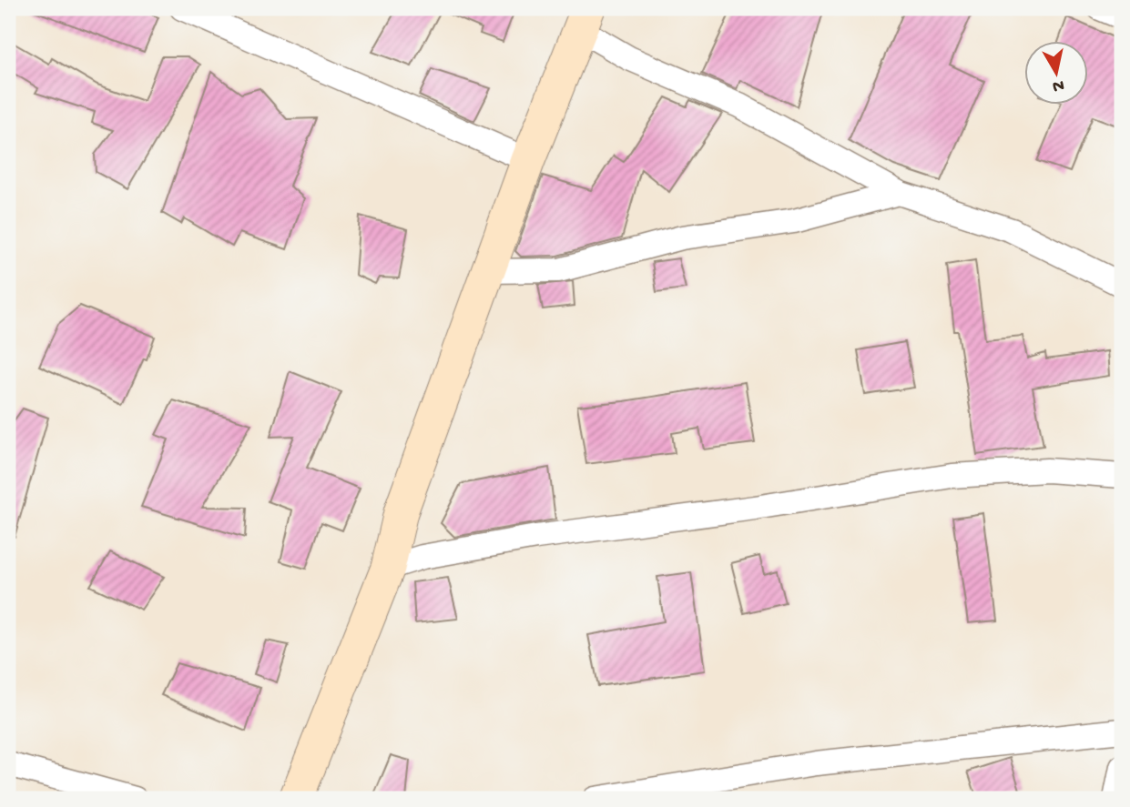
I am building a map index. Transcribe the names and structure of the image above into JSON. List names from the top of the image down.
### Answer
{
  "north": "bottom"
}
